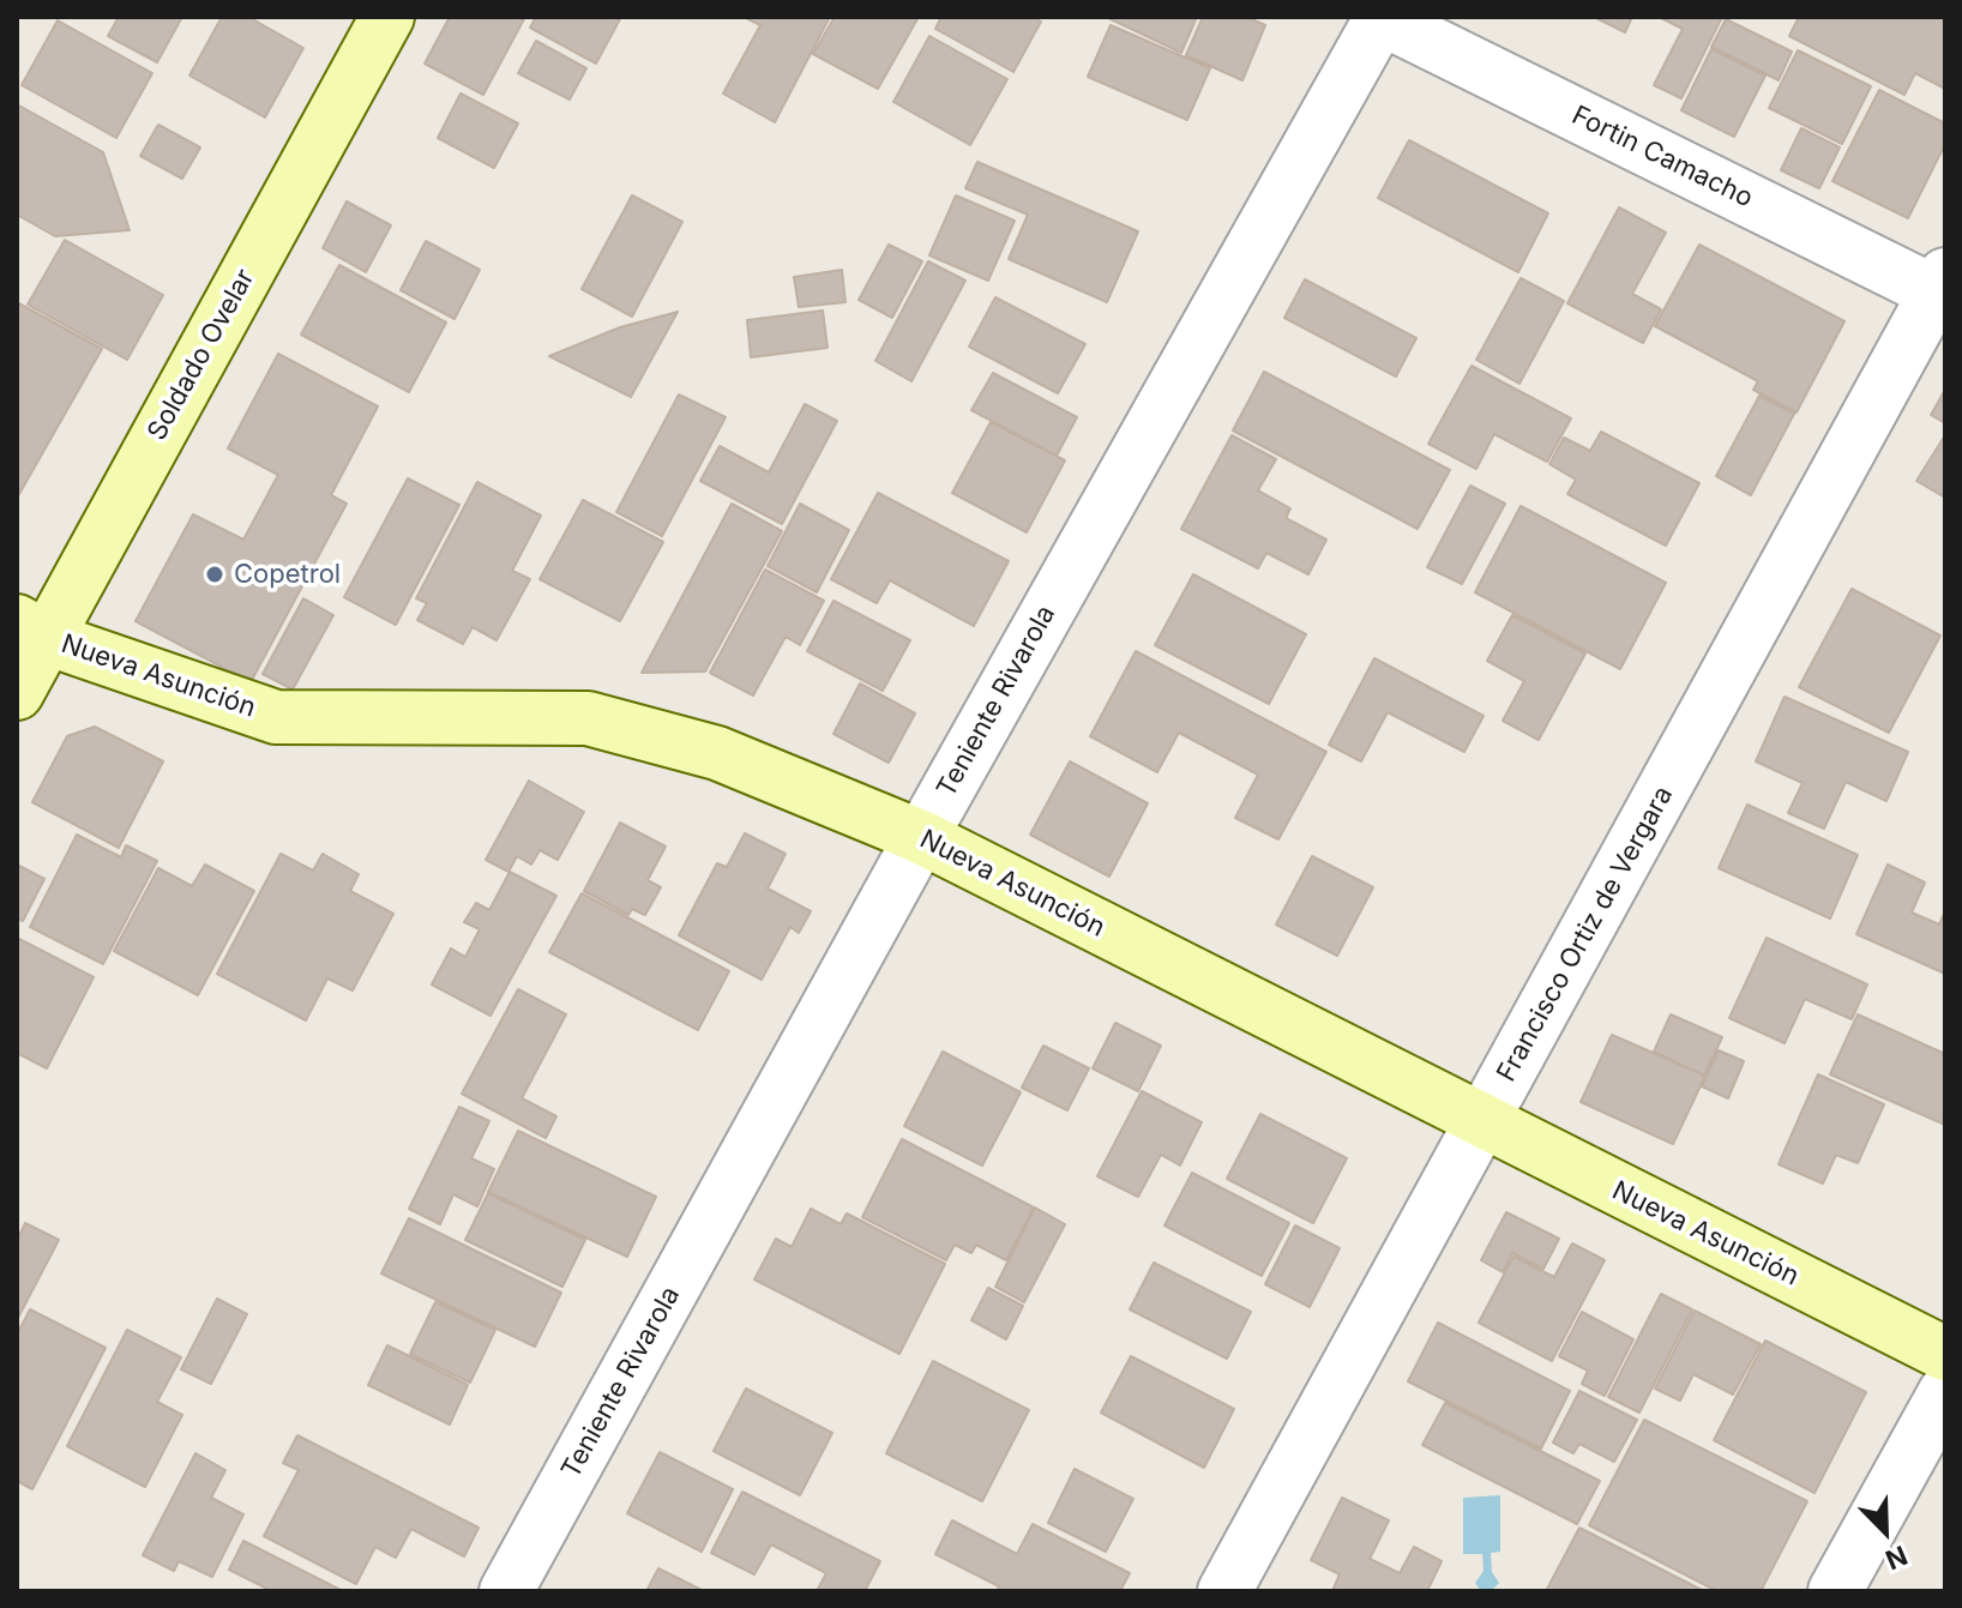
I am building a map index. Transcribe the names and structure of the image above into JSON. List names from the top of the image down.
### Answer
{
  "streets": {
    "street": [
      "Fortin Camacho",
      "Soldado Ovelar",
      "Nueva Asunción",
      "Teniente Rivarola",
      "Francisco Ortiz de Vergara"
    ]
  },
  "crossings": [
    ["Fortin Camacho", "Teniente Rivarola"],
    ["Fortin Camacho", "Francisco Ortiz de Vergara"],
    ["Soldado Ovelar", "Nueva Asunción"],
    ["Nueva Asunción", "Teniente Rivarola"],
    ["Nueva Asunción", "Francisco Ortiz de Vergara"]
  ],
  "places": ["Copetrol"],
  "north": "bottom right"
}
